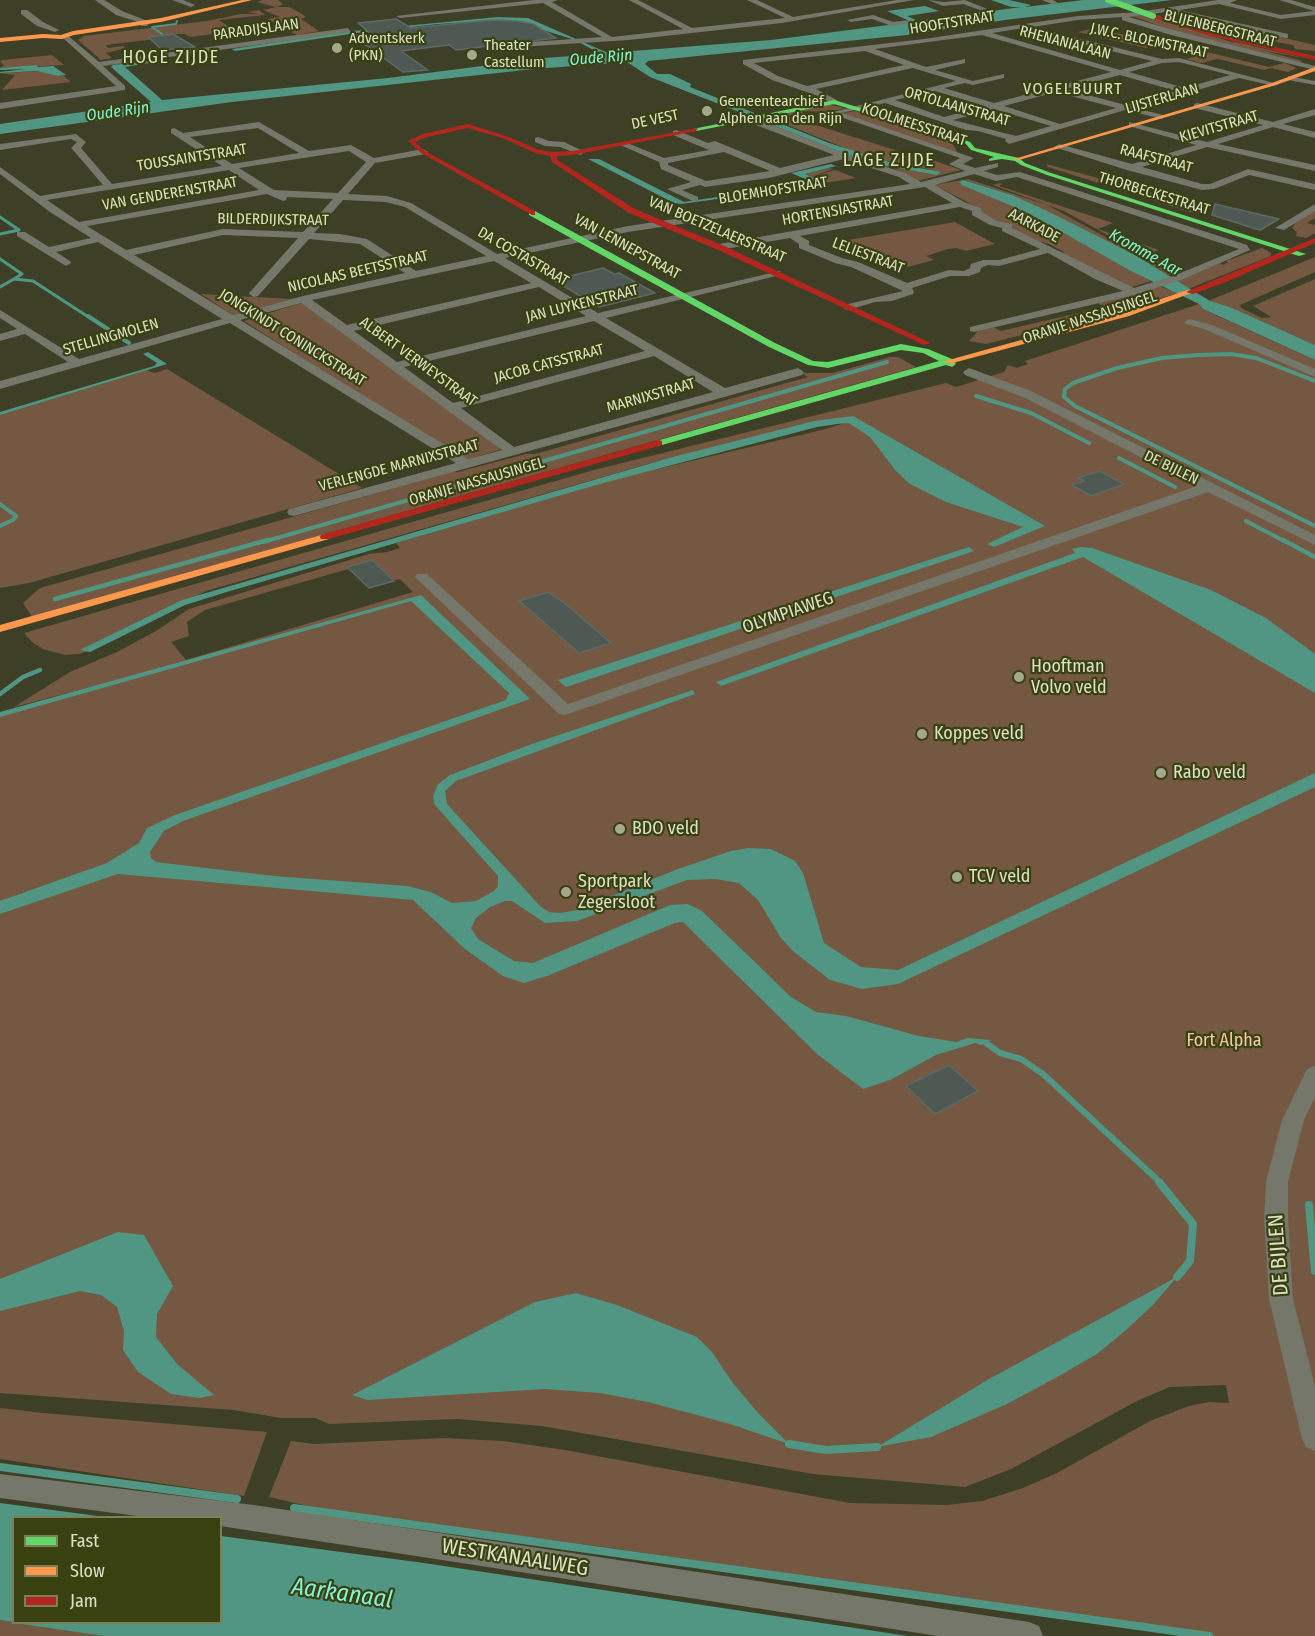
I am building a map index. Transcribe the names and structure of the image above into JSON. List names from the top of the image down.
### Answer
{
  "streets": {
    "street": [
      "HOOFTSTRAAT",
      "BLIJENBERGSTRAAT",
      "PARADIJSLAAN",
      "J.W.C. BLOEMSTRAAT",
      "RHENANIALAAN",
      "LIJSTERLAAN",
      "ORTOLAANSTRAAT",
      "DE VEST",
      "KOOLMEESSTRAAT",
      "KIEVITSTRAAT",
      "TOUSSAINTSTRAAT",
      "RAAFSTRAAT",
      "BLOEMHOFSTRAAT",
      "VAN GENDERENSTRAAT",
      "THORBECKESTRAAT",
      "HORTENSIASTRAAT",
      "BILDERDIJKSTRAAT",
      "AARKADE",
      "VAN BOETZELAERSTRAAT",
      "VAN LENNEPSTRAAT",
      "LELIESTRAAT",
      "DA COSTASTRAAT",
      "NICOLAAS BEETSSTRAAT",
      "JAN LUYKENSTRAAT",
      "ORANJE NASSAUSINGEL",
      "STELLINGMOLEN",
      "JONGKINDT CONINCKSTRAAT",
      "ALBERT VERWEYSTRAAT",
      "JACOB CATSSTRAAT",
      "MARNIXSTRAAT",
      "VERLENGDE MARNIXSTRAAT",
      "DE BIJLEN",
      "OLYMPIAWEG",
      "WESTKANAALWEG"
    ]
  },
  "crossings": [
    ["HOOFTSTRAAT", "BLIJENBERGSTRAAT"],
    ["HOOFTSTRAAT", "J.W.C. BLOEMSTRAAT"],
    ["HOOFTSTRAAT", "RHENANIALAAN"],
    ["HOOFTSTRAAT", "THORBECKESTRAAT"],
    ["BLIJENBERGSTRAAT", "LIJSTERLAAN"],
    ["J.W.C. BLOEMSTRAAT", "LIJSTERLAAN"],
    ["LIJSTERLAAN", "RAAFSTRAAT"],
    ["LIJSTERLAAN", "BLOEMHOFSTRAAT"],
    ["LIJSTERLAAN", "THORBECKESTRAAT"],
    ["ORTOLAANSTRAAT", "KOOLMEESSTRAAT"],
    ["ORTOLAANSTRAAT", "THORBECKESTRAAT"],
    ["DE VEST", "THORBECKESTRAAT"],
    ["DE VEST", "AARKADE"],
    ["DE VEST", "VAN BOETZELAERSTRAAT"],
    ["KOOLMEESSTRAAT", "BLOEMHOFSTRAAT"],
    ["KOOLMEESSTRAAT", "THORBECKESTRAAT"],
    ["KOOLMEESSTRAAT", "AARKADE"],
    ["KIEVITSTRAAT", "RAAFSTRAAT"],
    ["TOUSSAINTSTRAAT", "JONGKINDT CONINCKSTRAAT"],
    ["BLOEMHOFSTRAAT", "THORBECKESTRAAT"],
    ["BLOEMHOFSTRAAT", "AARKADE"],
    ["BLOEMHOFSTRAAT", "VAN BOETZELAERSTRAAT"],
    ["VAN GENDERENSTRAAT", "DA COSTASTRAAT"],
    ["VAN GENDERENSTRAAT", "JONGKINDT CONINCKSTRAAT"],
    ["THORBECKESTRAAT", "ORANJE NASSAUSINGEL"],
    ["HORTENSIASTRAAT", "AARKADE"],
    ["HORTENSIASTRAAT", "VAN BOETZELAERSTRAAT"],
    ["HORTENSIASTRAAT", "LELIESTRAAT"],
    ["BILDERDIJKSTRAAT", "NICOLAAS BEETSSTRAAT"],
    ["BILDERDIJKSTRAAT", "JONGKINDT CONINCKSTRAAT"],
    ["VAN BOETZELAERSTRAAT", "VAN LENNEPSTRAAT"],
    ["VAN BOETZELAERSTRAAT", "JAN LUYKENSTRAAT"],
    ["VAN BOETZELAERSTRAAT", "ORANJE NASSAUSINGEL"],
    ["VAN LENNEPSTRAAT", "NICOLAAS BEETSSTRAAT"],
    ["VAN LENNEPSTRAAT", "JAN LUYKENSTRAAT"],
    ["DA COSTASTRAAT", "NICOLAAS BEETSSTRAAT"],
    ["DA COSTASTRAAT", "JAN LUYKENSTRAAT"],
    ["DA COSTASTRAAT", "JACOB CATSSTRAAT"],
    ["DA COSTASTRAAT", "MARNIXSTRAAT"],
    ["NICOLAAS BEETSSTRAAT", "STELLINGMOLEN"],
    ["NICOLAAS BEETSSTRAAT", "JONGKINDT CONINCKSTRAAT"],
    ["NICOLAAS BEETSSTRAAT", "ALBERT VERWEYSTRAAT"],
    ["JAN LUYKENSTRAAT", "ALBERT VERWEYSTRAAT"],
    ["STELLINGMOLEN", "JONGKINDT CONINCKSTRAAT"],
    ["JONGKINDT CONINCKSTRAAT", "VERLENGDE MARNIXSTRAAT"],
    ["ALBERT VERWEYSTRAAT", "JACOB CATSSTRAAT"],
    ["ALBERT VERWEYSTRAAT", "MARNIXSTRAAT"],
    ["ALBERT VERWEYSTRAAT", "VERLENGDE MARNIXSTRAAT"],
    ["MARNIXSTRAAT", "VERLENGDE MARNIXSTRAAT"],
    ["DE BIJLEN", "OLYMPIAWEG"]
  ],
  "districts": ["HOGE ZIJDE", "VOGELBUURT", "LAGE ZIJDE"],
  "water": ["Oude Rijn", "Kromme Aar", "Aarkanaal"],
  "parks": ["Fort Alpha"],
  "places": [
    "Adventskerk (PKN)",
    "Theater Castellum",
    "Gemeentearchief Alphen aan den Rijn",
    "Hooftman Volvo veld",
    "Koppes veld",
    "Rabo veld",
    "BDO veld",
    "TCV veld",
    "Sportpark Zegersloot"
  ],
  "legend": ["Fast", "Slow", "Jam"]
}
